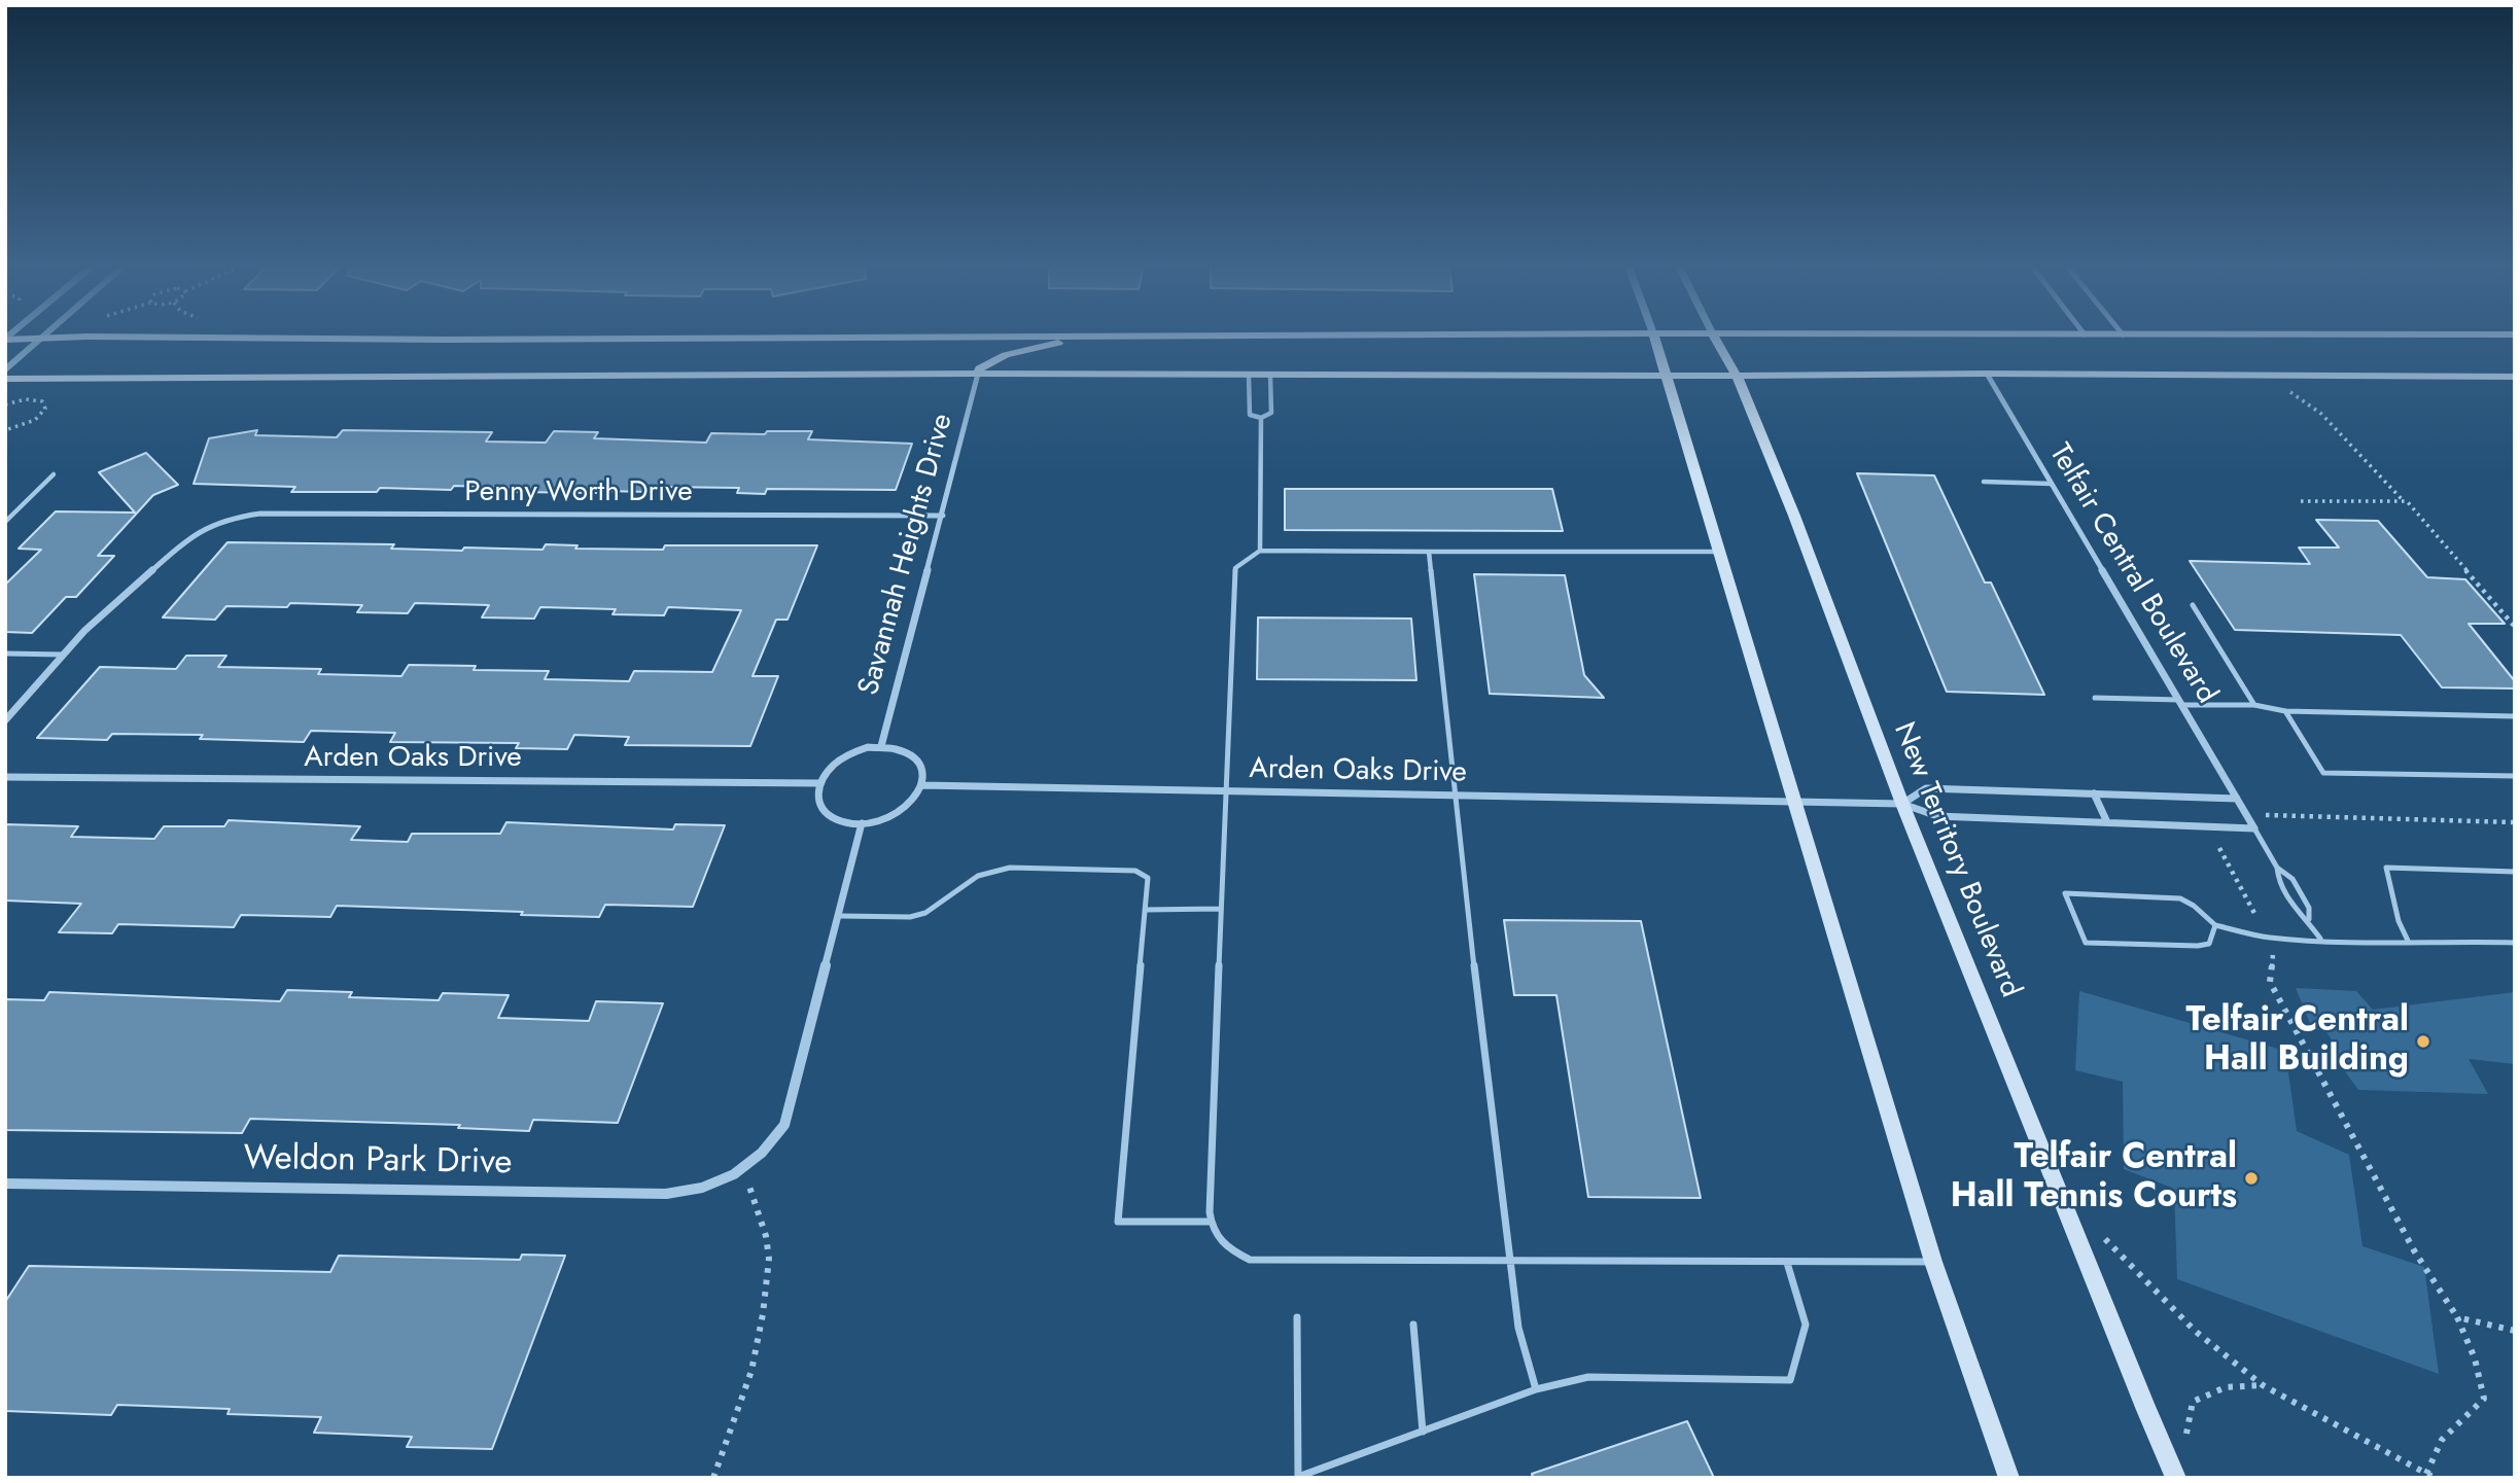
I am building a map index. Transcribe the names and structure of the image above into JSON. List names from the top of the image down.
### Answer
{
  "streets": {
    "main road": ["New Territory Boulevard"],
    "street": [
      "Penny Worth Drive",
      "Savannah Heights Drive",
      "Telfair Central Boulevard",
      "Arden Oaks Drive",
      "Weldon Park Drive"
    ]
  },
  "crossings": [
    ["Penny Worth Drive", "Savannah Heights Drive"],
    ["Savannah Heights Drive", "Arden Oaks Drive"]
  ],
  "places": ["Telfair Central Hall Building", "Telfair Central Hall Tennis Courts"]
}
